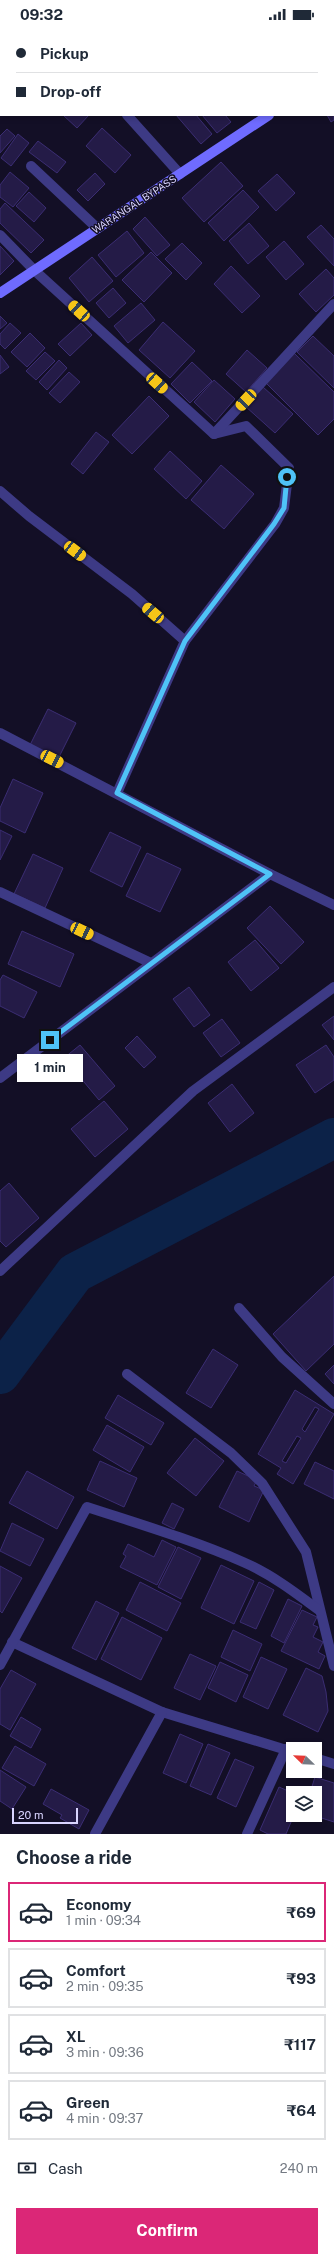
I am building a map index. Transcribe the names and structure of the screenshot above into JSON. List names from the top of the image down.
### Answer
{
  "streets": {
    "main road": ["WARANGAL BYPASS"]
  },
  "scale_bar": "20 m",
  "north": "top left",
  "page": {
    "status": "09:32",
    "banner": ["Pickup", "Drop-off"],
    "bubble": "1 min",
    "scale": "20 m",
    "heading": "Choose a ride",
    "list": [
      {
        "name": "Economy",
        "note": "1 min · 09:34",
        "value": "₹69"
      },
      {
        "name": "Comfort",
        "note": "2 min · 09:35",
        "value": "₹93"
      },
      {
        "name": "XL",
        "note": "3 min · 09:36",
        "value": "₹117"
      },
      {
        "name": "Green",
        "note": "4 min · 09:37",
        "value": "₹64"
      }
    ],
    "pay": ["Cash", "240 m"],
    "buttons": "Confirm"
  }
}
